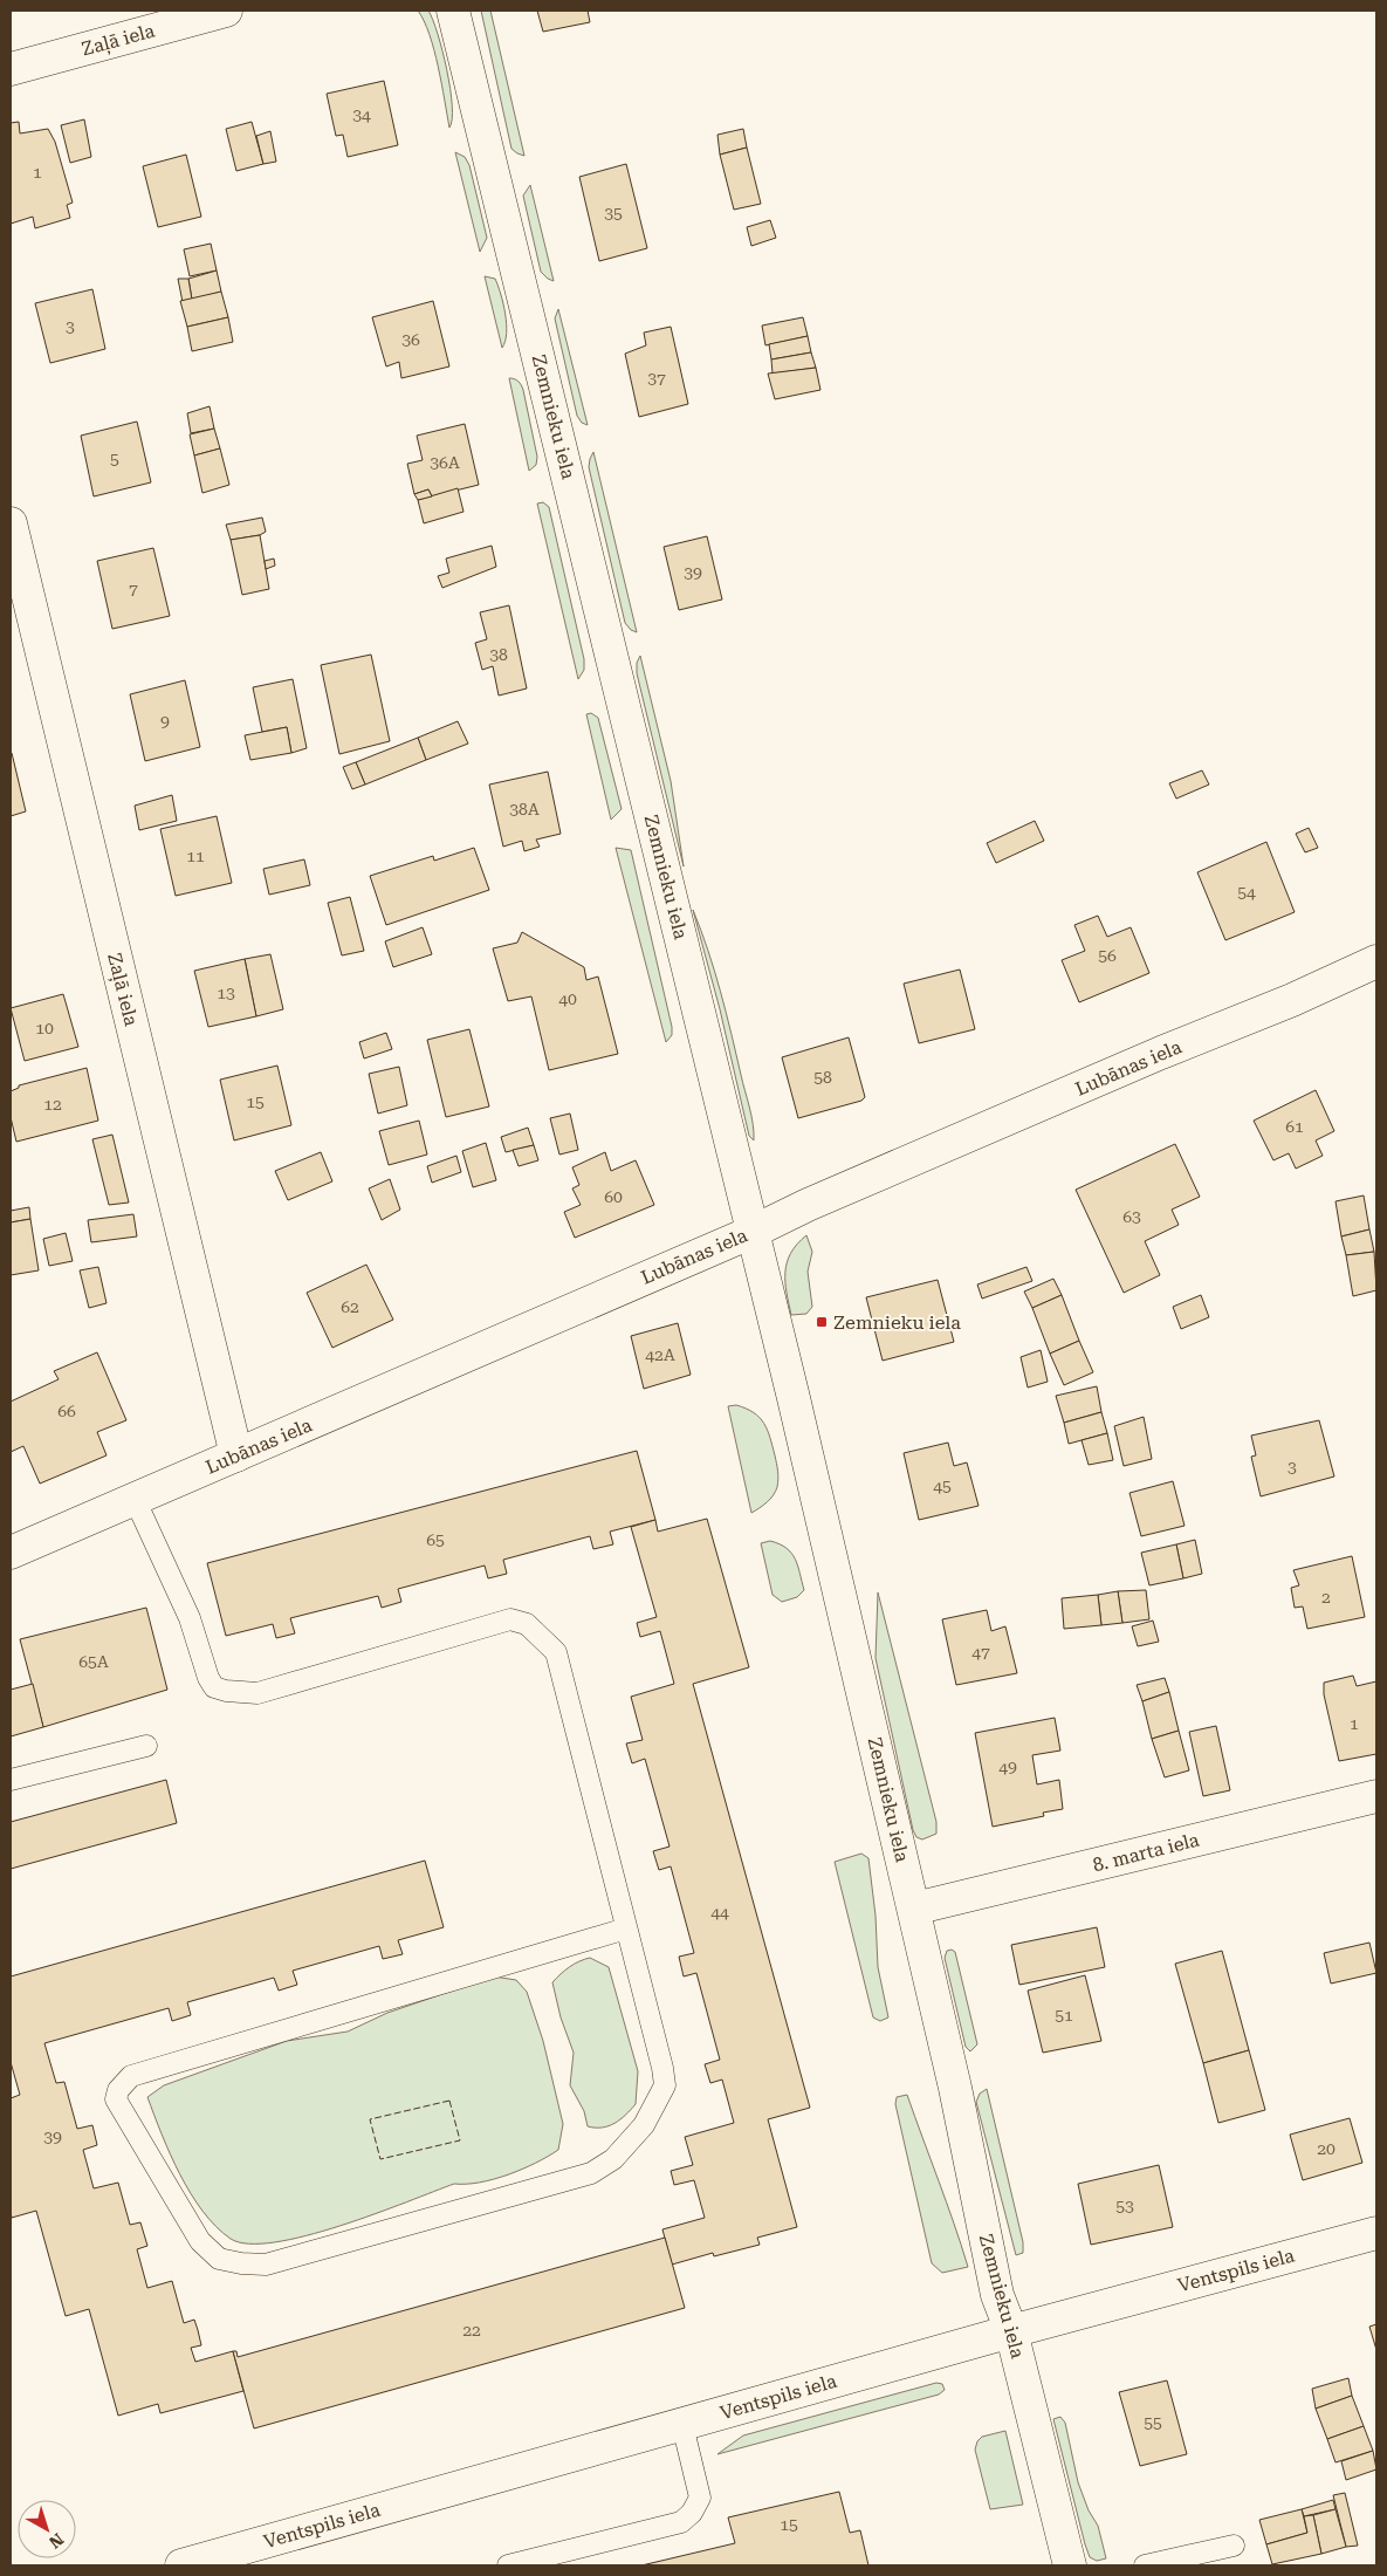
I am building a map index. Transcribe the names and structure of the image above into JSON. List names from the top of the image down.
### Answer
{
  "streets": {
    "street": [
      "Zaļā iela",
      "Zemnieku iela",
      "Lubānas iela",
      "8. marta iela",
      "Ventspils iela"
    ]
  },
  "crossings": [
    ["Zaļā iela", "Lubānas iela"],
    ["Zemnieku iela", "Lubānas iela"],
    ["Zemnieku iela", "8. marta iela"],
    ["Zemnieku iela", "Ventspils iela"]
  ],
  "places": {
    "transit": ["Zemnieku iela"]
  },
  "house_numbers": [
    "34",
    "1",
    "35",
    "3",
    "36",
    "37",
    "5",
    "36A",
    "39",
    "7",
    "38",
    "9",
    "38A",
    "11",
    "54",
    "56",
    "13",
    "40",
    "10",
    "58",
    "15",
    "12",
    "61",
    "60",
    "63",
    "62",
    "42A",
    "66",
    "3",
    "45",
    "65",
    "2",
    "47",
    "65A",
    "1",
    "49",
    "44",
    "51",
    "39",
    "20",
    "53",
    "22",
    "55",
    "15"
  ],
  "north": "bottom right"
}
